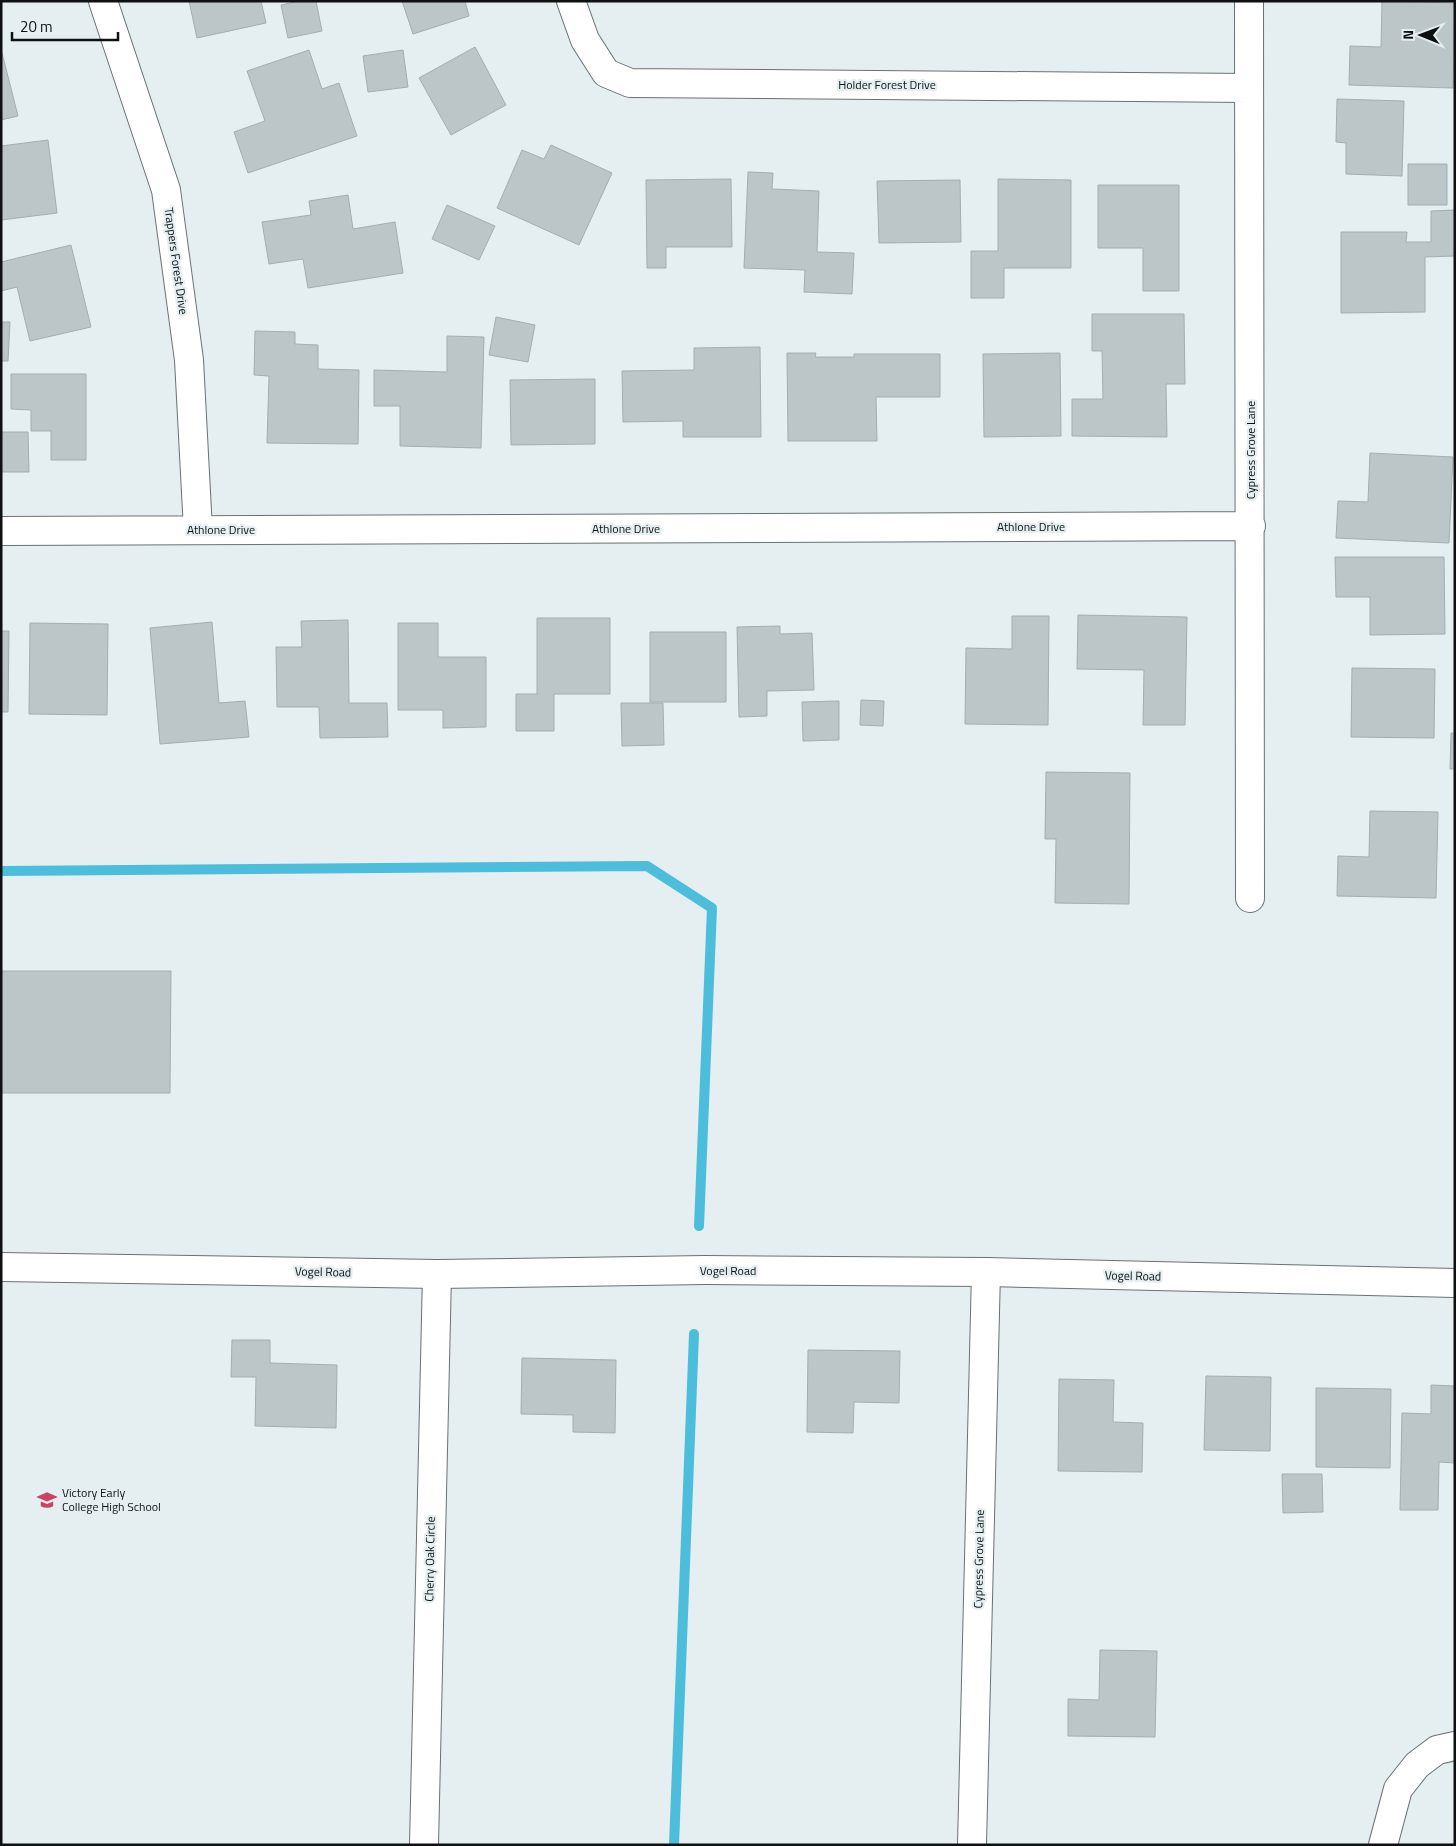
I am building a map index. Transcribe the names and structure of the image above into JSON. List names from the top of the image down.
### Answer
{
  "streets": {
    "street": [
      "Holder Forest Drive",
      "Trappers Forest Drive",
      "Cypress Grove Lane",
      "Athlone Drive",
      "Vogel Road",
      "Cherry Oak Circle"
    ]
  },
  "crossings": [
    ["Holder Forest Drive", "Cypress Grove Lane"],
    ["Trappers Forest Drive", "Athlone Drive"],
    ["Cypress Grove Lane", "Athlone Drive"],
    ["Cypress Grove Lane", "Vogel Road"],
    ["Vogel Road", "Cherry Oak Circle"]
  ],
  "places": {
    "school or university": ["Victory Early College High School"]
  },
  "scale_bar": "20 m",
  "north": "left"
}
